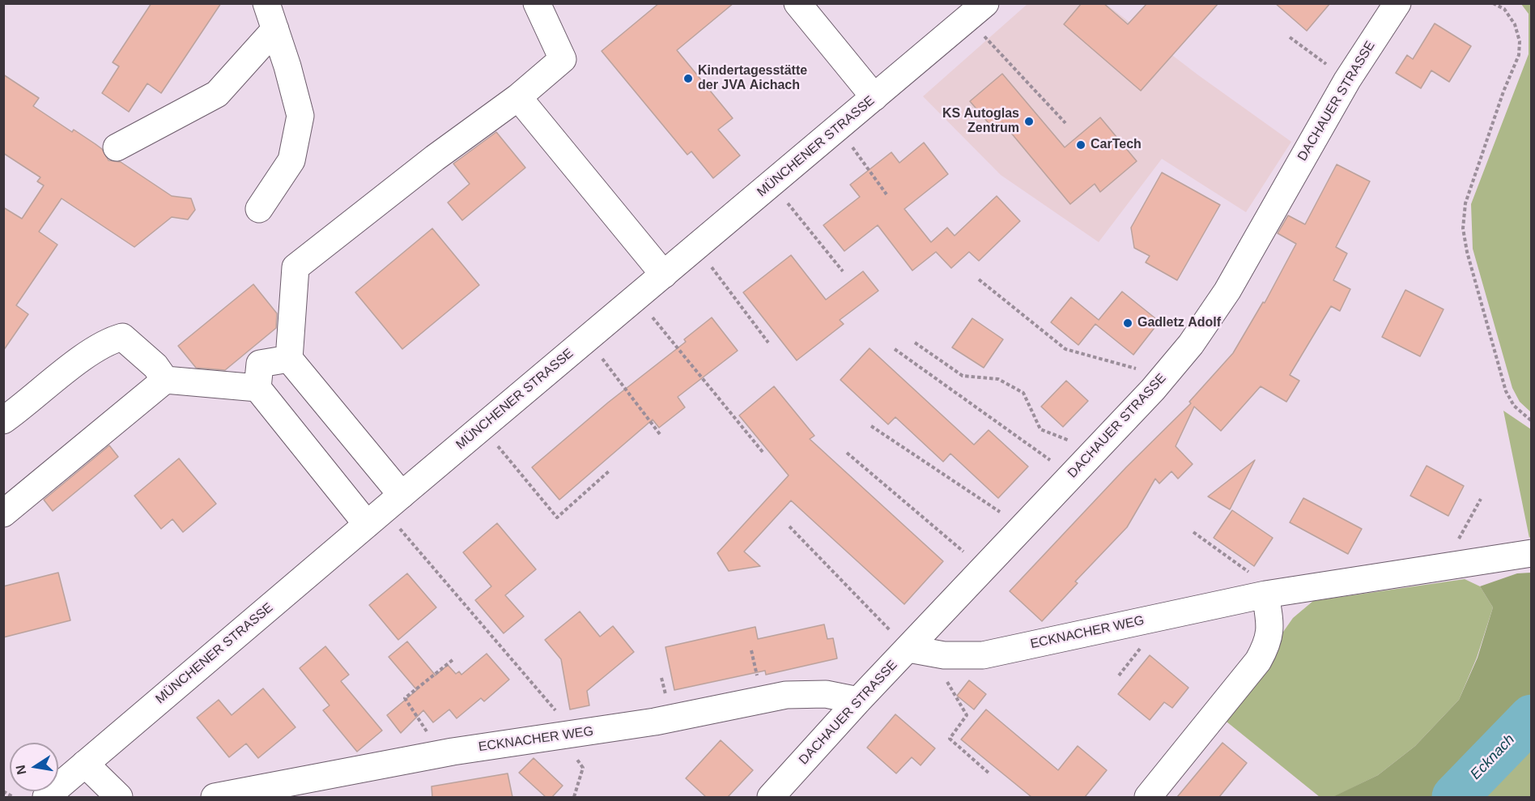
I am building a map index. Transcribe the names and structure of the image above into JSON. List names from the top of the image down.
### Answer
{
  "streets": {
    "street": ["DACHAUER STRASSE", "MÜNCHENER STRASSE", "ECKNACHER WEG"]
  },
  "crossings": [
    ["DACHAUER STRASSE", "ECKNACHER WEG"]
  ],
  "water": ["Ecknach"],
  "places": [
    "Kindertagesstätte der JVA Aichach",
    "KS Autoglas Zentrum",
    "CarTech",
    "Gadletz Adolf"
  ],
  "north": "left"
}
